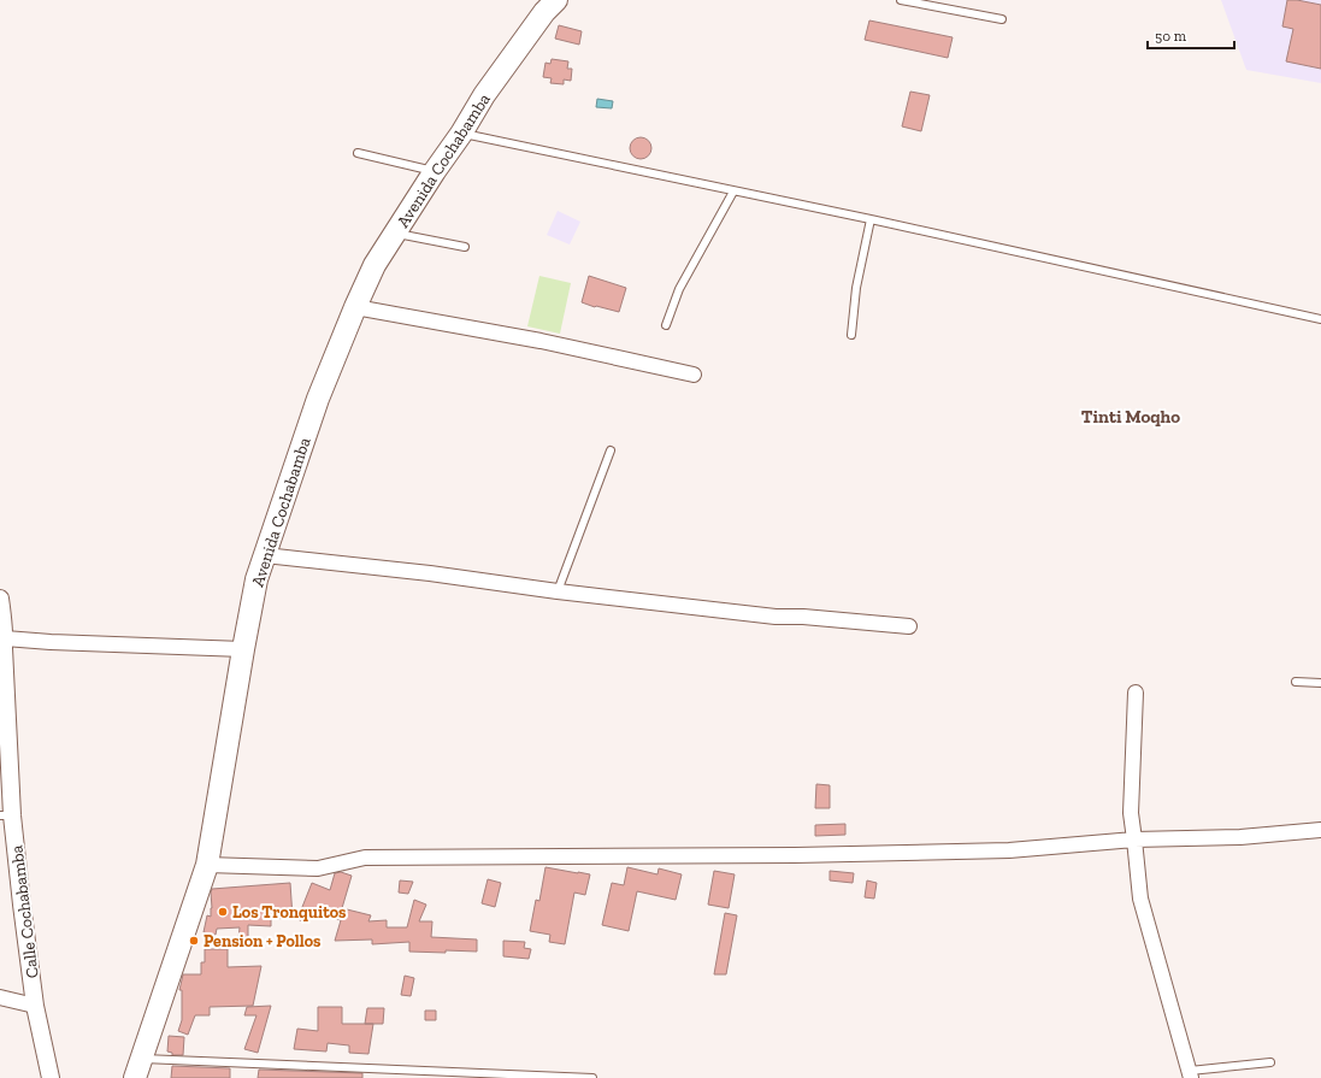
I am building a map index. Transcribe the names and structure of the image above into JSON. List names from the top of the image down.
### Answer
{
  "streets": {
    "main road": ["Avenida Cochabamba"],
    "street": ["Calle Cochabamba"]
  },
  "districts": ["Tinti Moqho"],
  "places": ["Los Tronquitos", "Pension + Pollos"],
  "scale_bar": "50 m"
}
